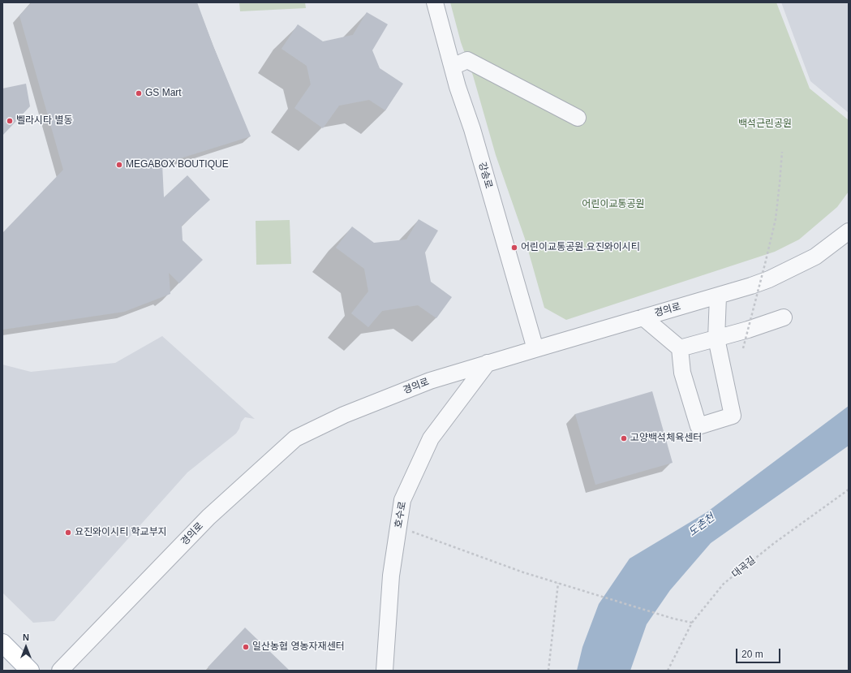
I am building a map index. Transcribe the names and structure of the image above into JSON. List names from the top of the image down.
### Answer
{
  "streets": {
    "street": ["강송로", "경의로", "호수로"],
    "path": ["대곡길"]
  },
  "crossings": [
    ["강송로", "경의로"],
    ["경의로", "호수로"]
  ],
  "water": ["도촌천"],
  "parks": ["백석근린공원", "어린이교통공원"],
  "places": [
    "GS Mart",
    "벨라시타 별동",
    "MEGABOX BOUTIQUE",
    "어린이교통공원.요진와이시티",
    "고양백석체육센터",
    "요진와이시티 학교부지",
    "일산농협 영농자재센터"
  ],
  "scale_bar": "20 m",
  "north": "top"
}
